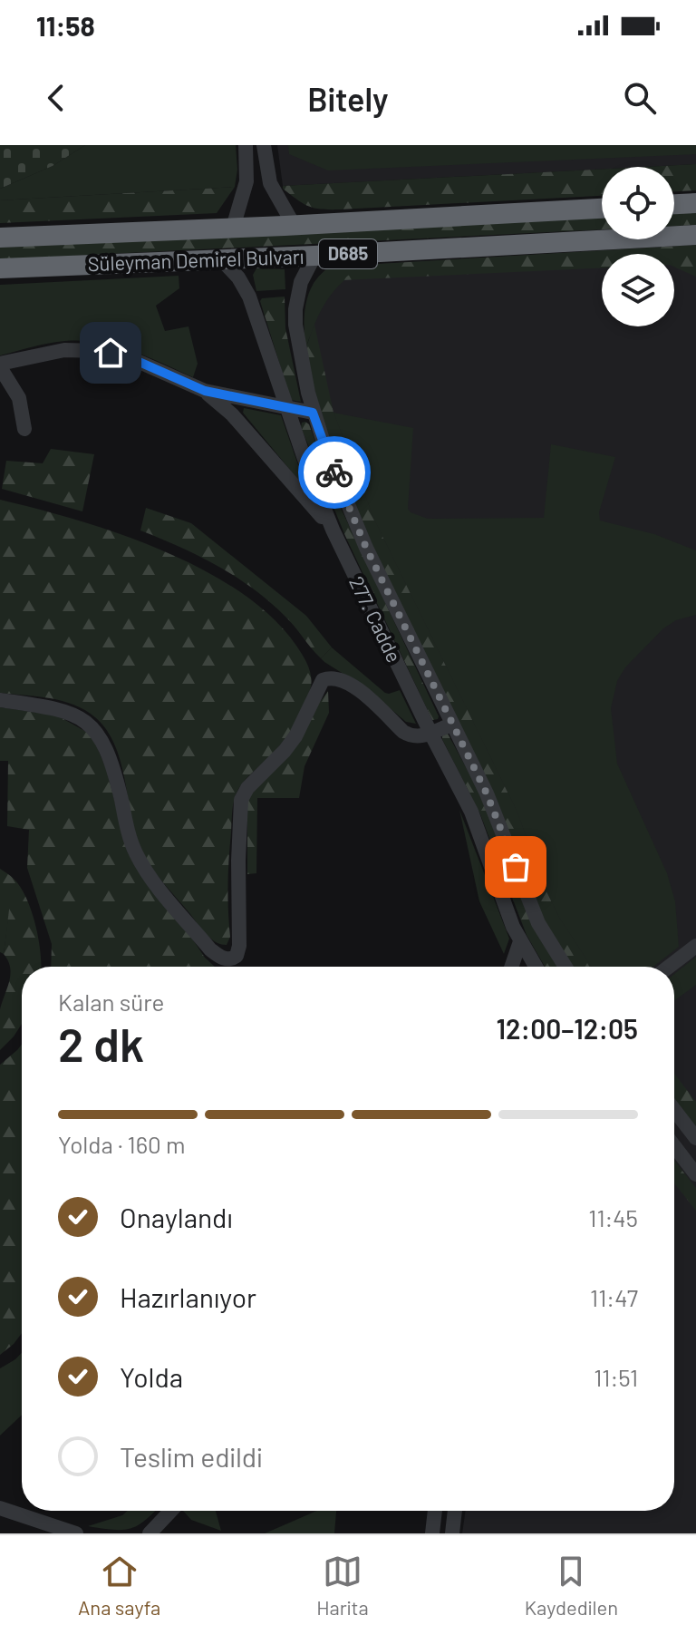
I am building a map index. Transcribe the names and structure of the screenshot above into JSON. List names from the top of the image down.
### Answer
{
  "streets": {
    "highway": ["D685", "Süleyman Demirel Bulvarı"],
    "street": ["277. Cadde"]
  },
  "crossings": [
    ["Süleyman Demirel Bulvarı", "277. Cadde"]
  ],
  "page": {
    "status": "11:58",
    "header": "Bitely",
    "heading": ["2 dk", "Kalan süre", "12:00–12:05"],
    "bar": "Yolda · 160 m",
    "list": [
      ["Onaylandı", "11:45"],
      ["Hazırlanıyor", "11:47"],
      ["Yolda", "11:51"],
      "Teslim edildi"
    ],
    "tabs": ["Ana sayfa", "Harita", "Kaydedilen"]
  }
}
